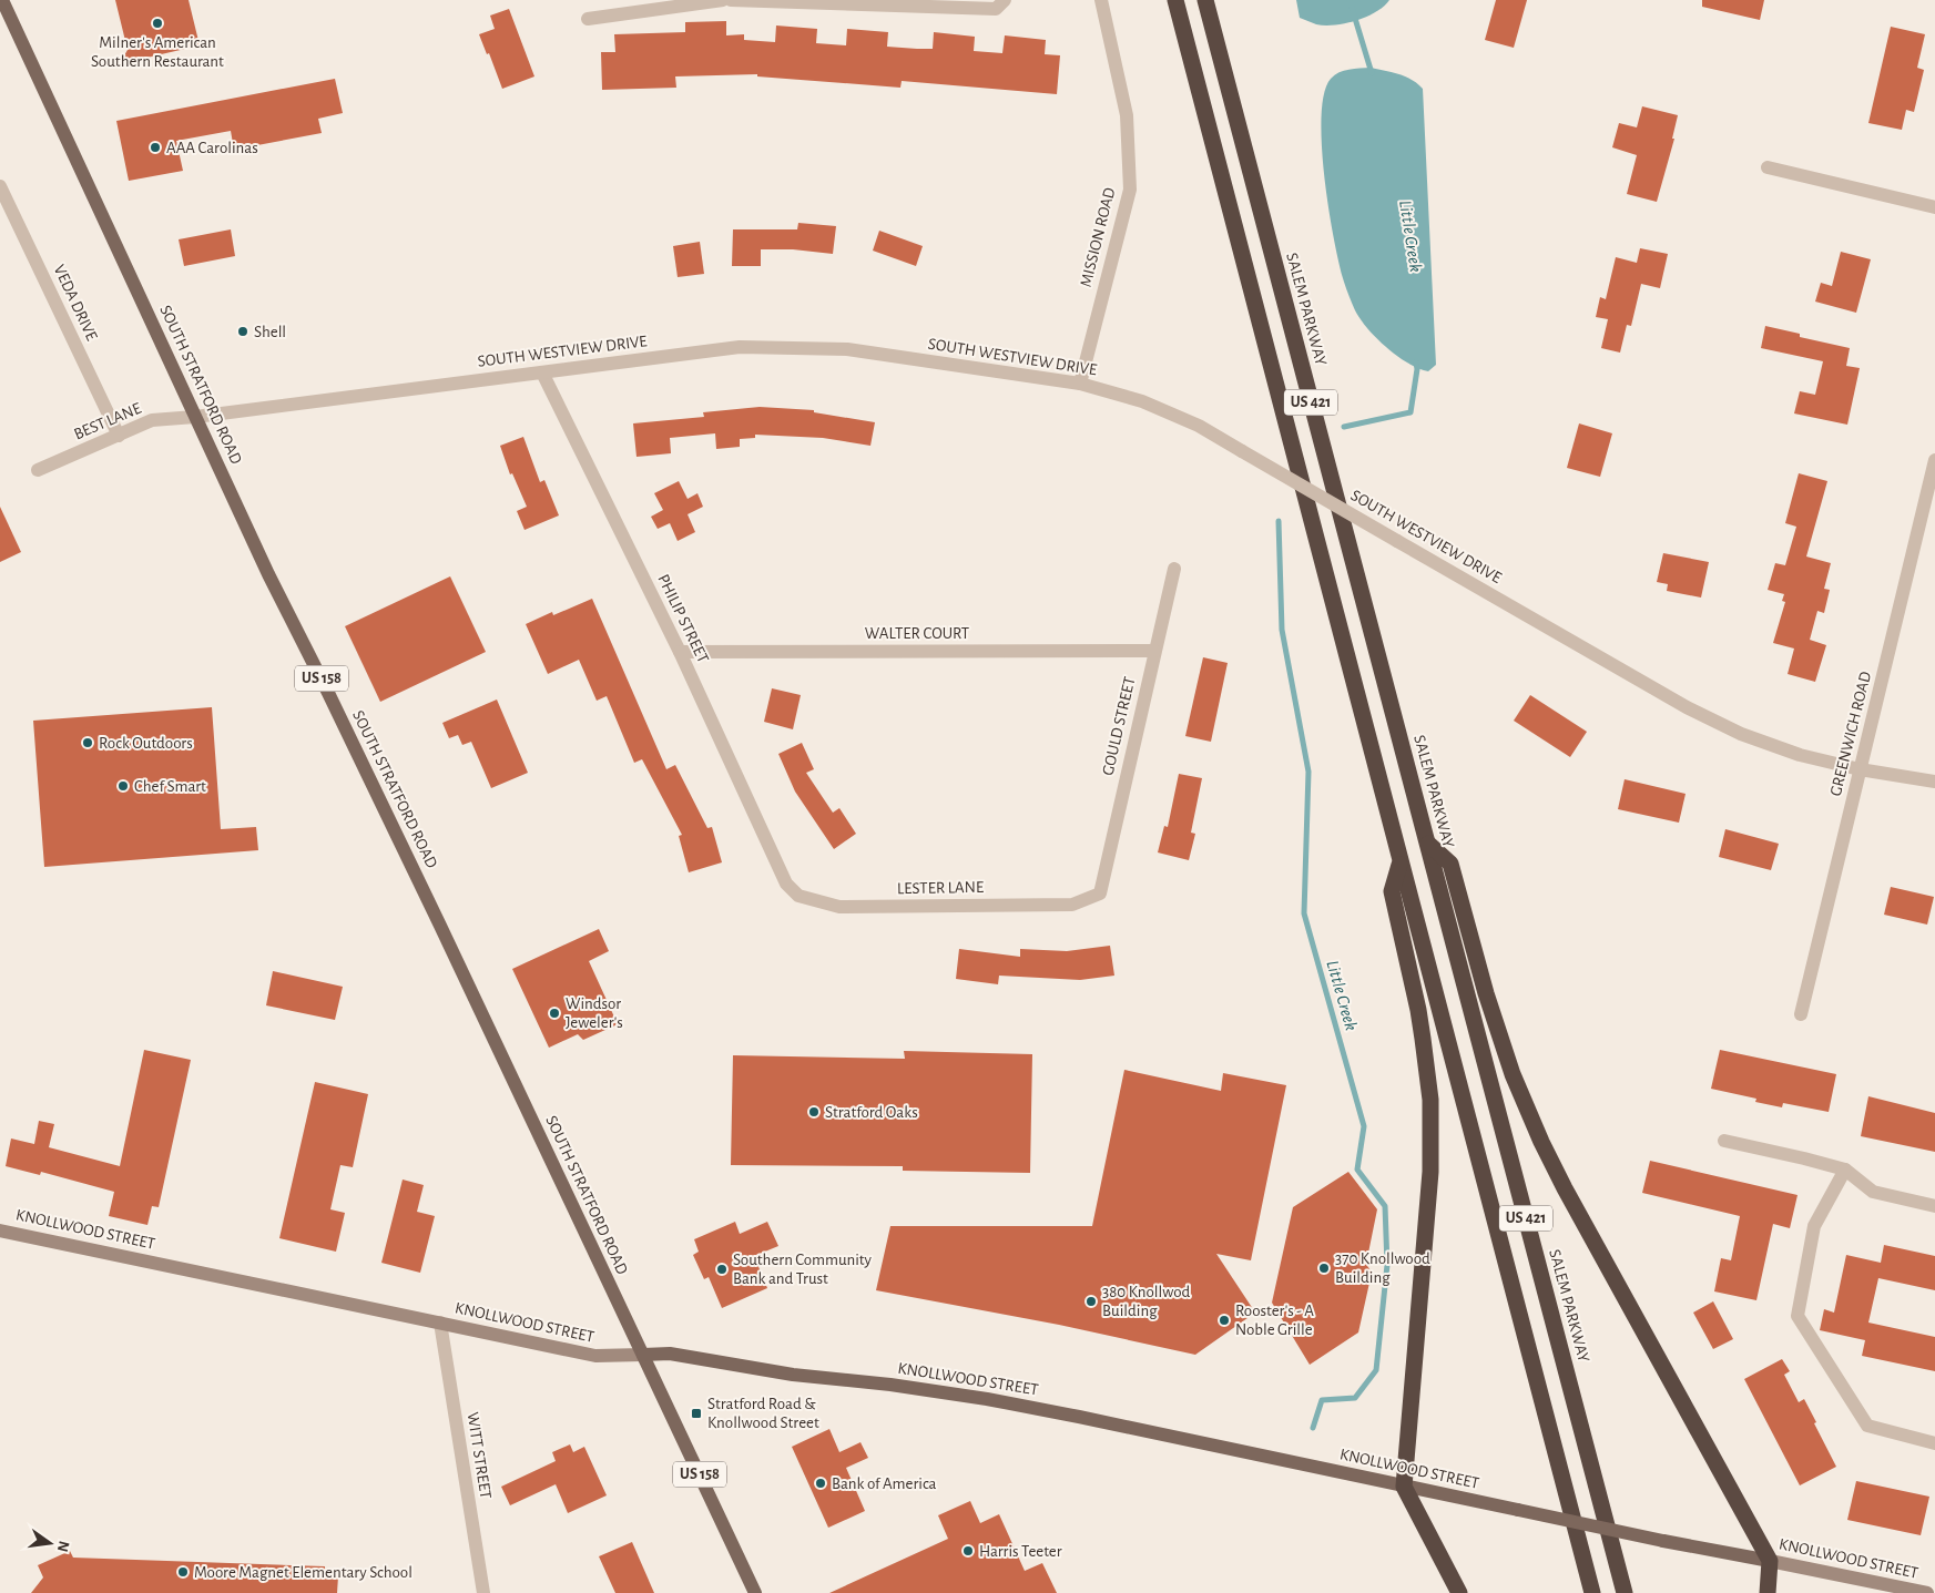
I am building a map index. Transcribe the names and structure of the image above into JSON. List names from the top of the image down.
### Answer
{
  "streets": {
    "highway": ["SALEM PARKWAY", "US 421"],
    "main road": ["SOUTH STRATFORD ROAD", "US 158", "KNOLLWOOD STREET"],
    "street": [
      "MISSION ROAD",
      "VEDA DRIVE",
      "SOUTH WESTVIEW DRIVE",
      "BEST LANE",
      "PHILIP STREET",
      "WALTER COURT",
      "GOULD STREET",
      "GREENWICH ROAD",
      "LESTER LANE",
      "WITT STREET"
    ]
  },
  "crossings": [
    ["MISSION ROAD", "SOUTH WESTVIEW DRIVE"],
    ["VEDA DRIVE", "BEST LANE"],
    ["SOUTH WESTVIEW DRIVE", "SOUTH STRATFORD ROAD"],
    ["SOUTH WESTVIEW DRIVE", "BEST LANE"],
    ["SOUTH WESTVIEW DRIVE", "PHILIP STREET"],
    ["SOUTH WESTVIEW DRIVE", "GREENWICH ROAD"],
    ["SOUTH STRATFORD ROAD", "BEST LANE"],
    ["SOUTH STRATFORD ROAD", "KNOLLWOOD STREET"],
    ["PHILIP STREET", "WALTER COURT"],
    ["PHILIP STREET", "LESTER LANE"],
    ["WALTER COURT", "GOULD STREET"],
    ["GOULD STREET", "LESTER LANE"],
    ["KNOLLWOOD STREET", "WITT STREET"]
  ],
  "water": ["Little Creek"],
  "places": {
    "other": [
      "Milner's American Southern Restaurant",
      "AAA Carolinas",
      "Shell",
      "Rock Outdoors",
      "Chef Smart",
      "Windsor Jeweler's",
      "Stratford Oaks",
      "370 Knollwood Building",
      "Southern Community Bank and Trust",
      "380 Knollwod Building",
      "Rooster's - A Noble Grille",
      "Bank of America",
      "Harris Teeter",
      "Moore Magnet Elementary School"
    ],
    "transit": ["Stratford Road & Knollwood Street"]
  },
  "north": "right"
}
